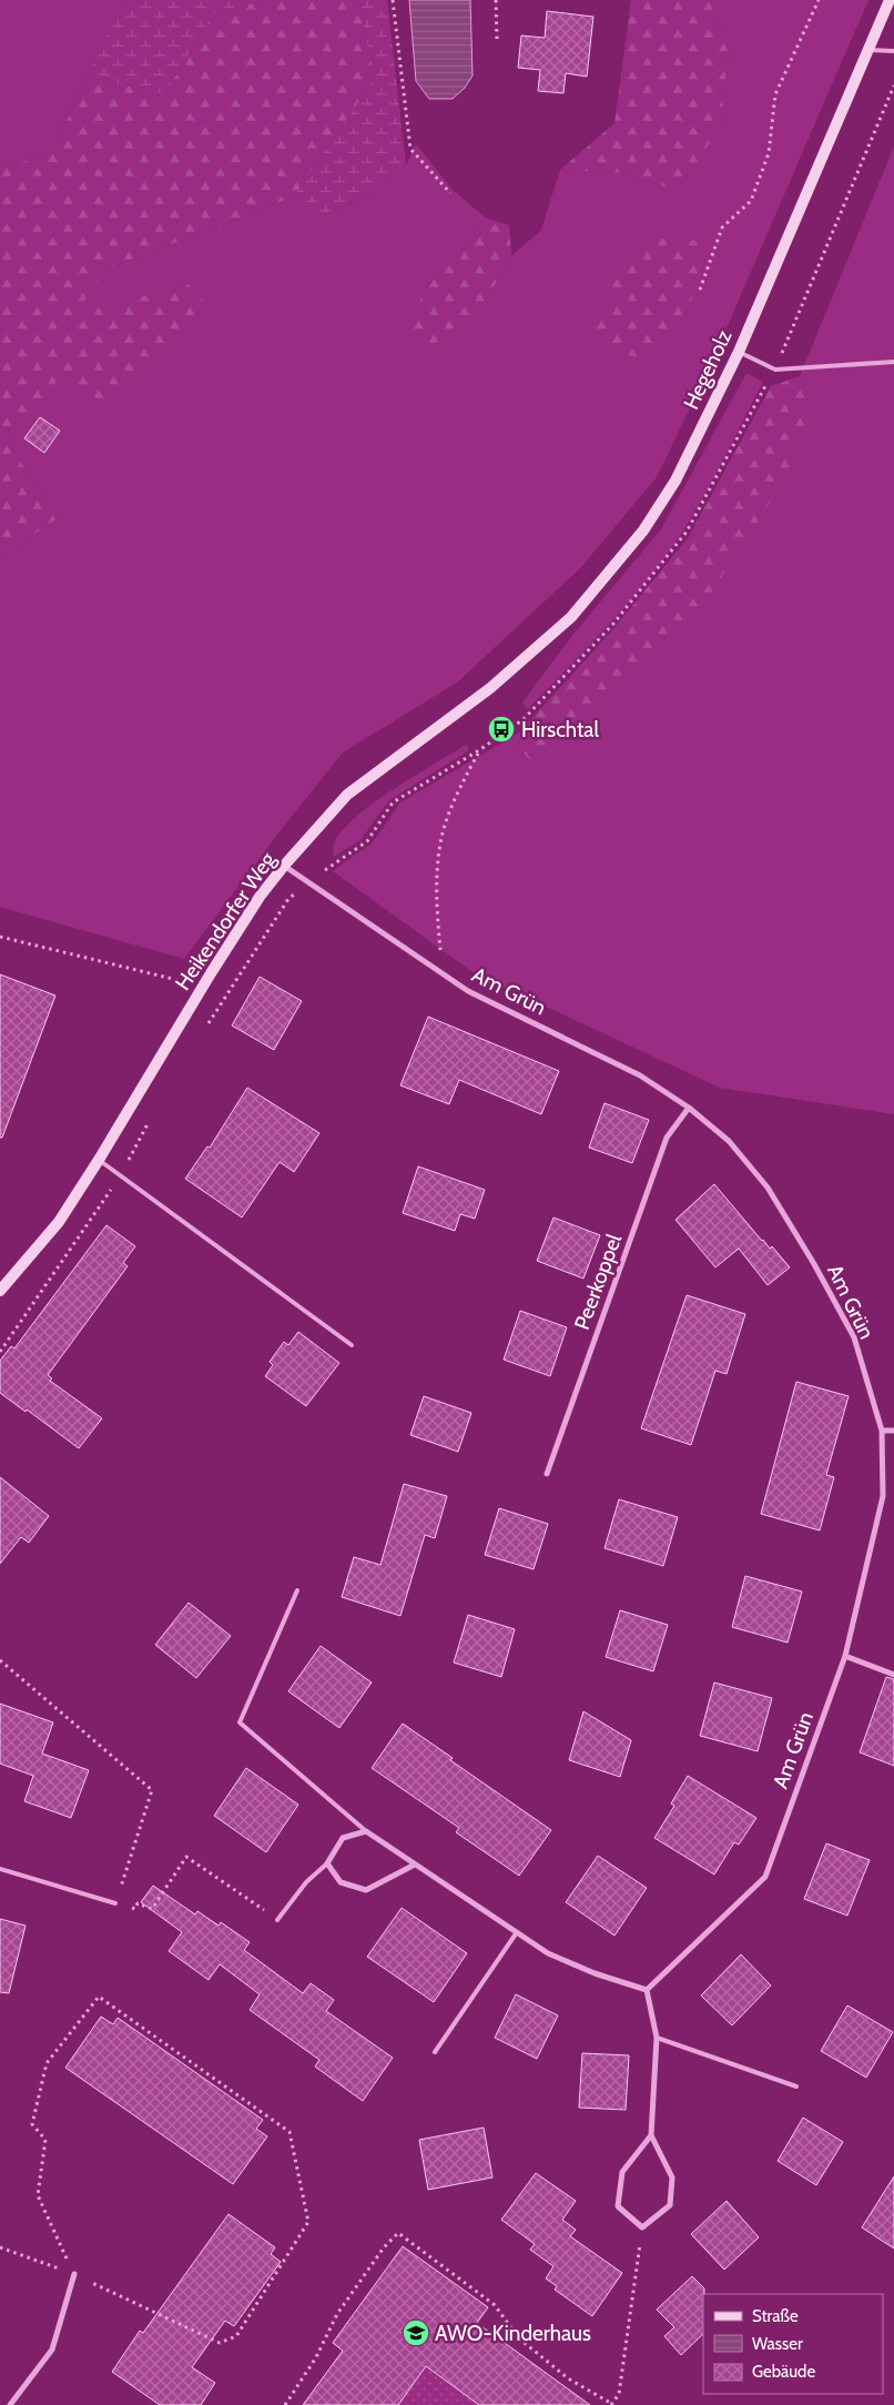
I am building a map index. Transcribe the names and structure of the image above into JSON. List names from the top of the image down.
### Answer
{
  "streets": {
    "street": [
      "Hegeholz",
      "Heikendorfer Weg",
      "Am Grün",
      "Peerkoppel"
    ]
  },
  "crossings": [
    ["Hegeholz", "Heikendorfer Weg"],
    ["Heikendorfer Weg", "Am Grün"],
    ["Am Grün", "Peerkoppel"]
  ],
  "places": {
    "bus stop": ["Hirschtal"],
    "school or university": ["AWO-Kinderhaus"]
  },
  "legend": ["Straße", "Wasser", "Gebäude"]
}
